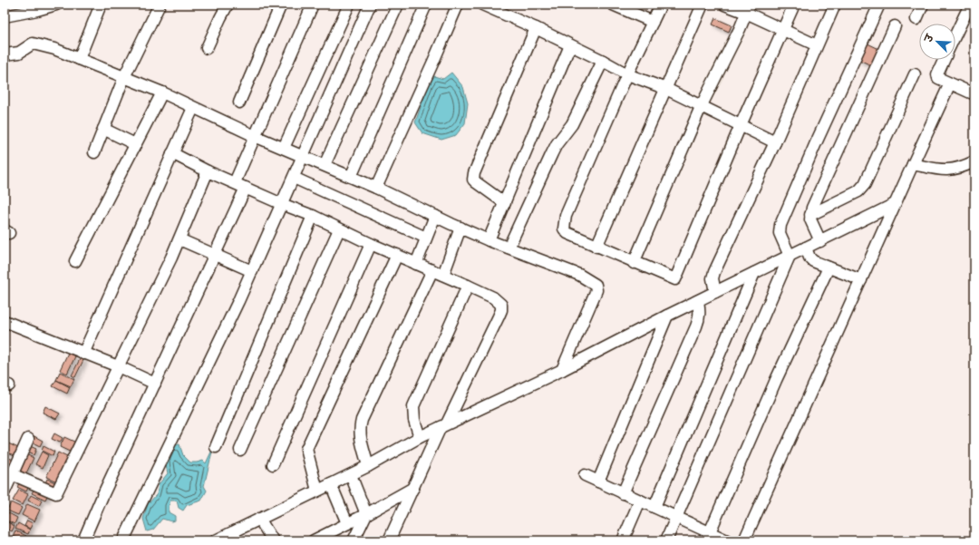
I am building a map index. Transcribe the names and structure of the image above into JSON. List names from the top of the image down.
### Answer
{
  "north": "top left"
}
